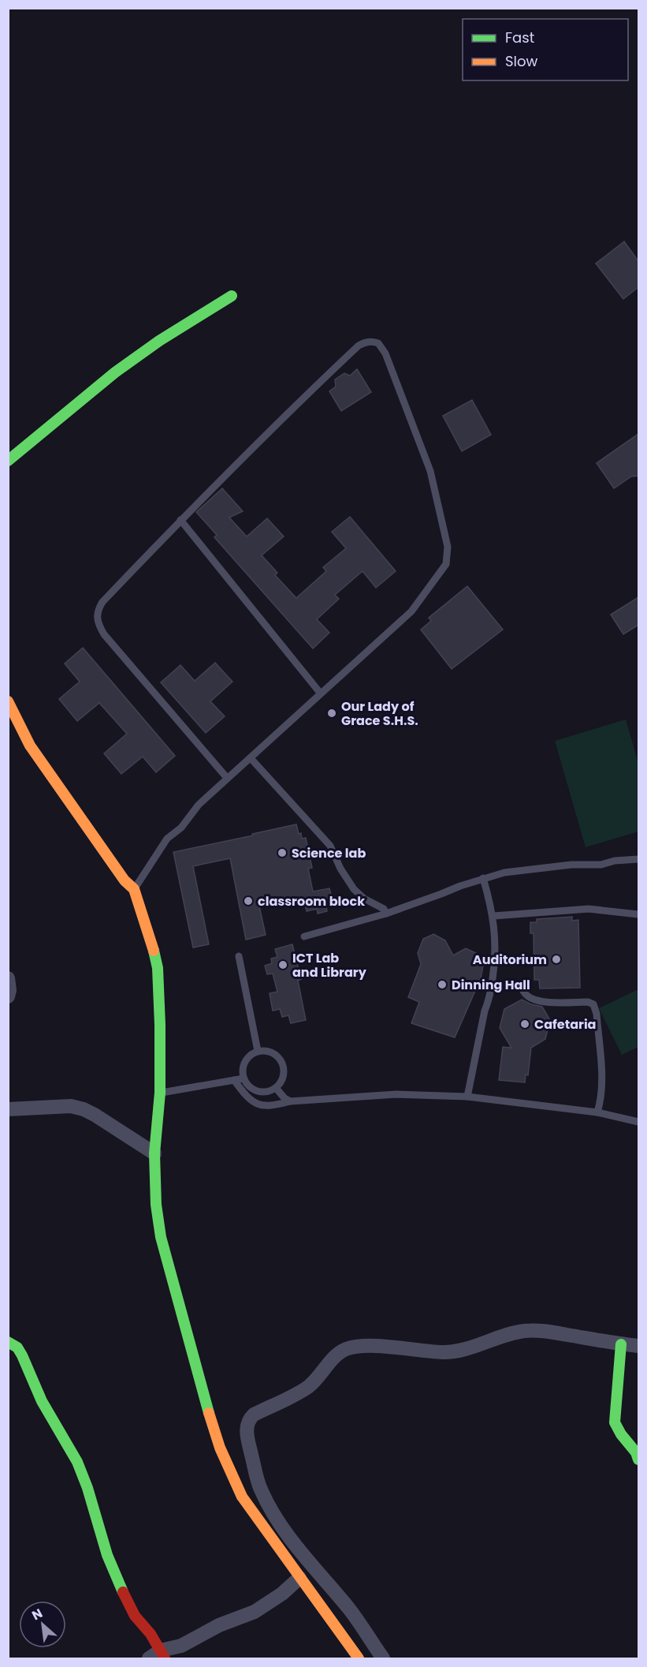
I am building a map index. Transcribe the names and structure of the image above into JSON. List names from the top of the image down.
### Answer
{
  "places": [
    "Our Lady of Grace S.H.S.",
    "Science lab",
    "classroom block",
    "Auditorium",
    "ICT Lab and Library",
    "Dinning Hall",
    "Cafetaria"
  ],
  "legend": ["Fast", "Slow"],
  "north": "top left"
}
